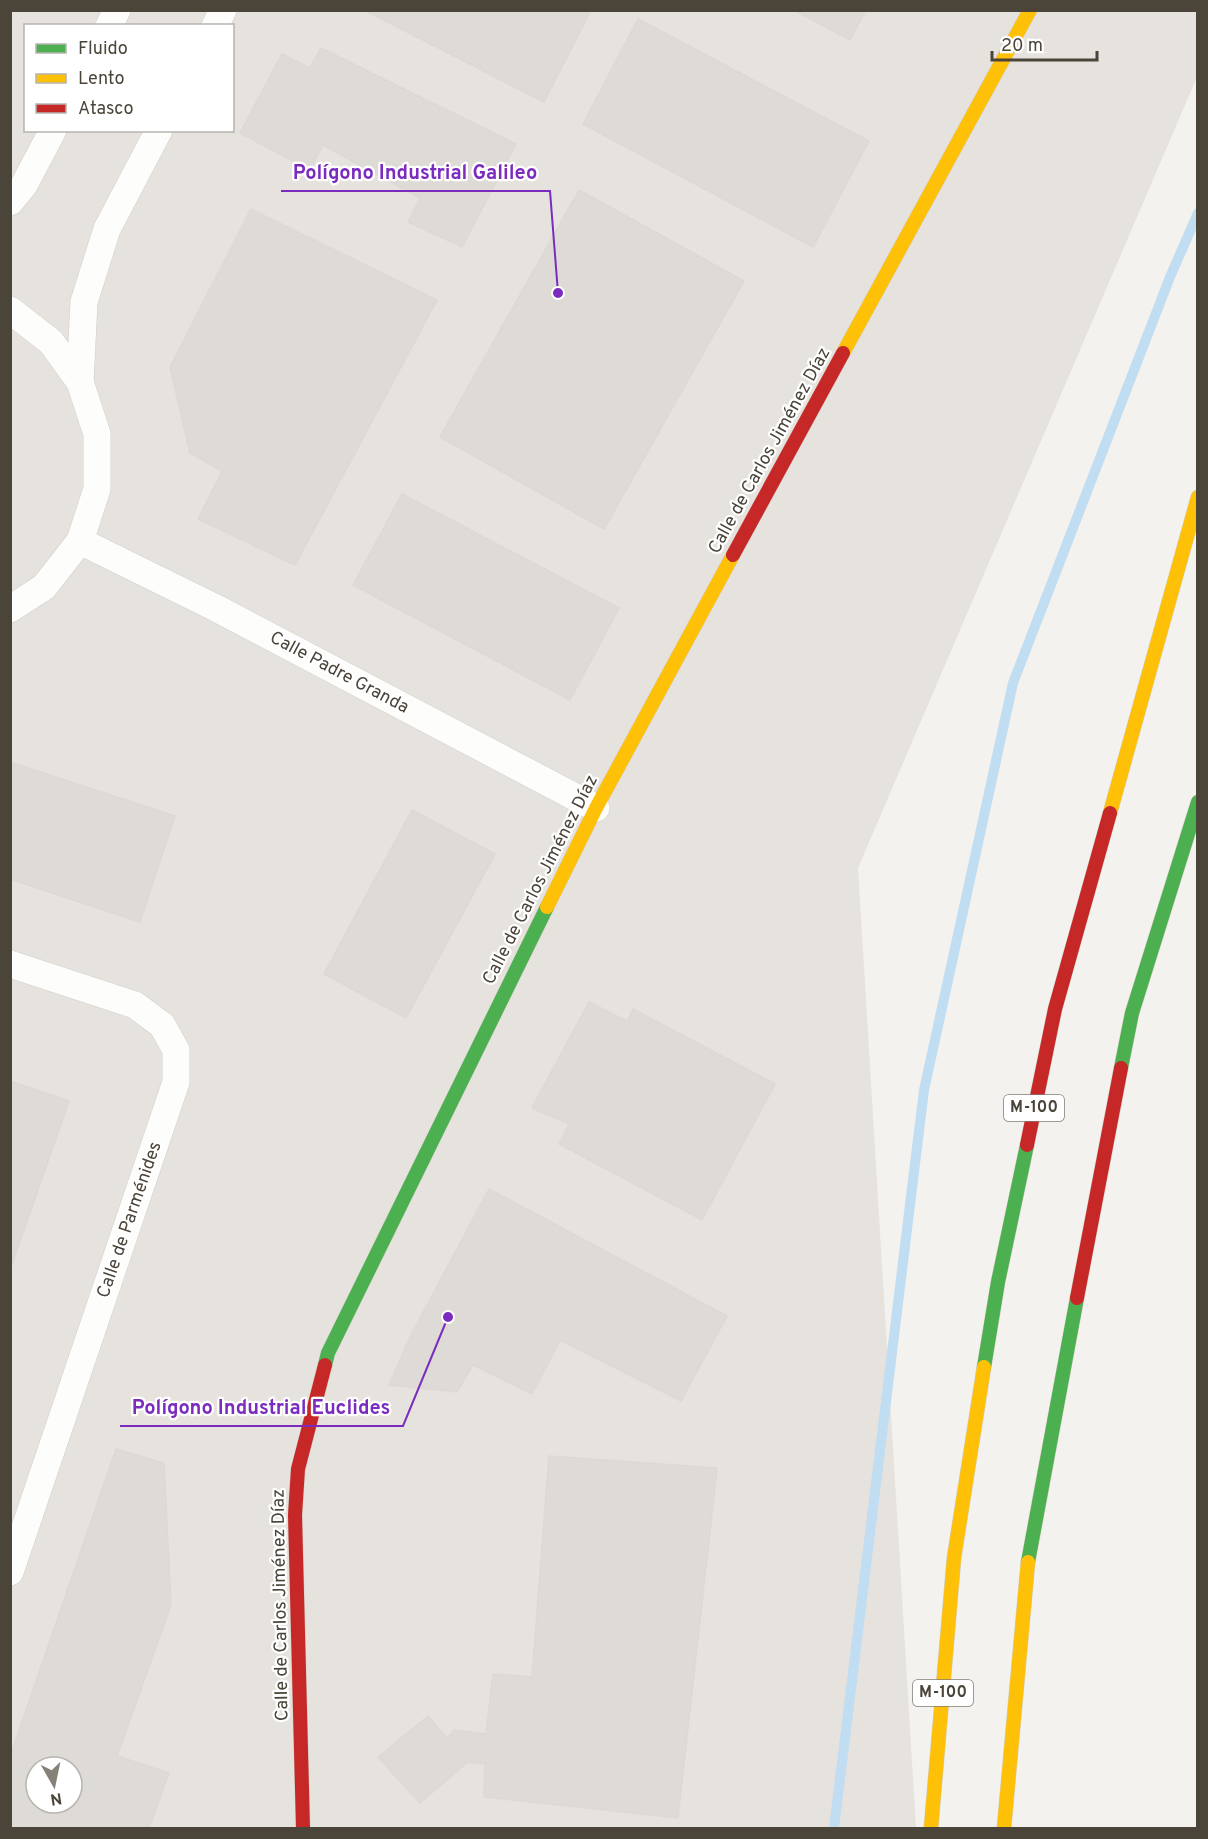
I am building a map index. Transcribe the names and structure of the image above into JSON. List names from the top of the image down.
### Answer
{
  "streets": {
    "main road": ["Calle de Carlos Jiménez Díaz", "M-100"],
    "street": ["Calle Padre Granda", "Calle de Parménides"]
  },
  "crossings": [
    ["Calle de Carlos Jiménez Díaz", "Calle Padre Granda"]
  ],
  "places": ["Polígono Industrial Galileo", "Polígono Industrial Euclides"],
  "legend": ["Fluido", "Lento", "Atasco"],
  "scale_bar": "20 m",
  "north": "bottom"
}
